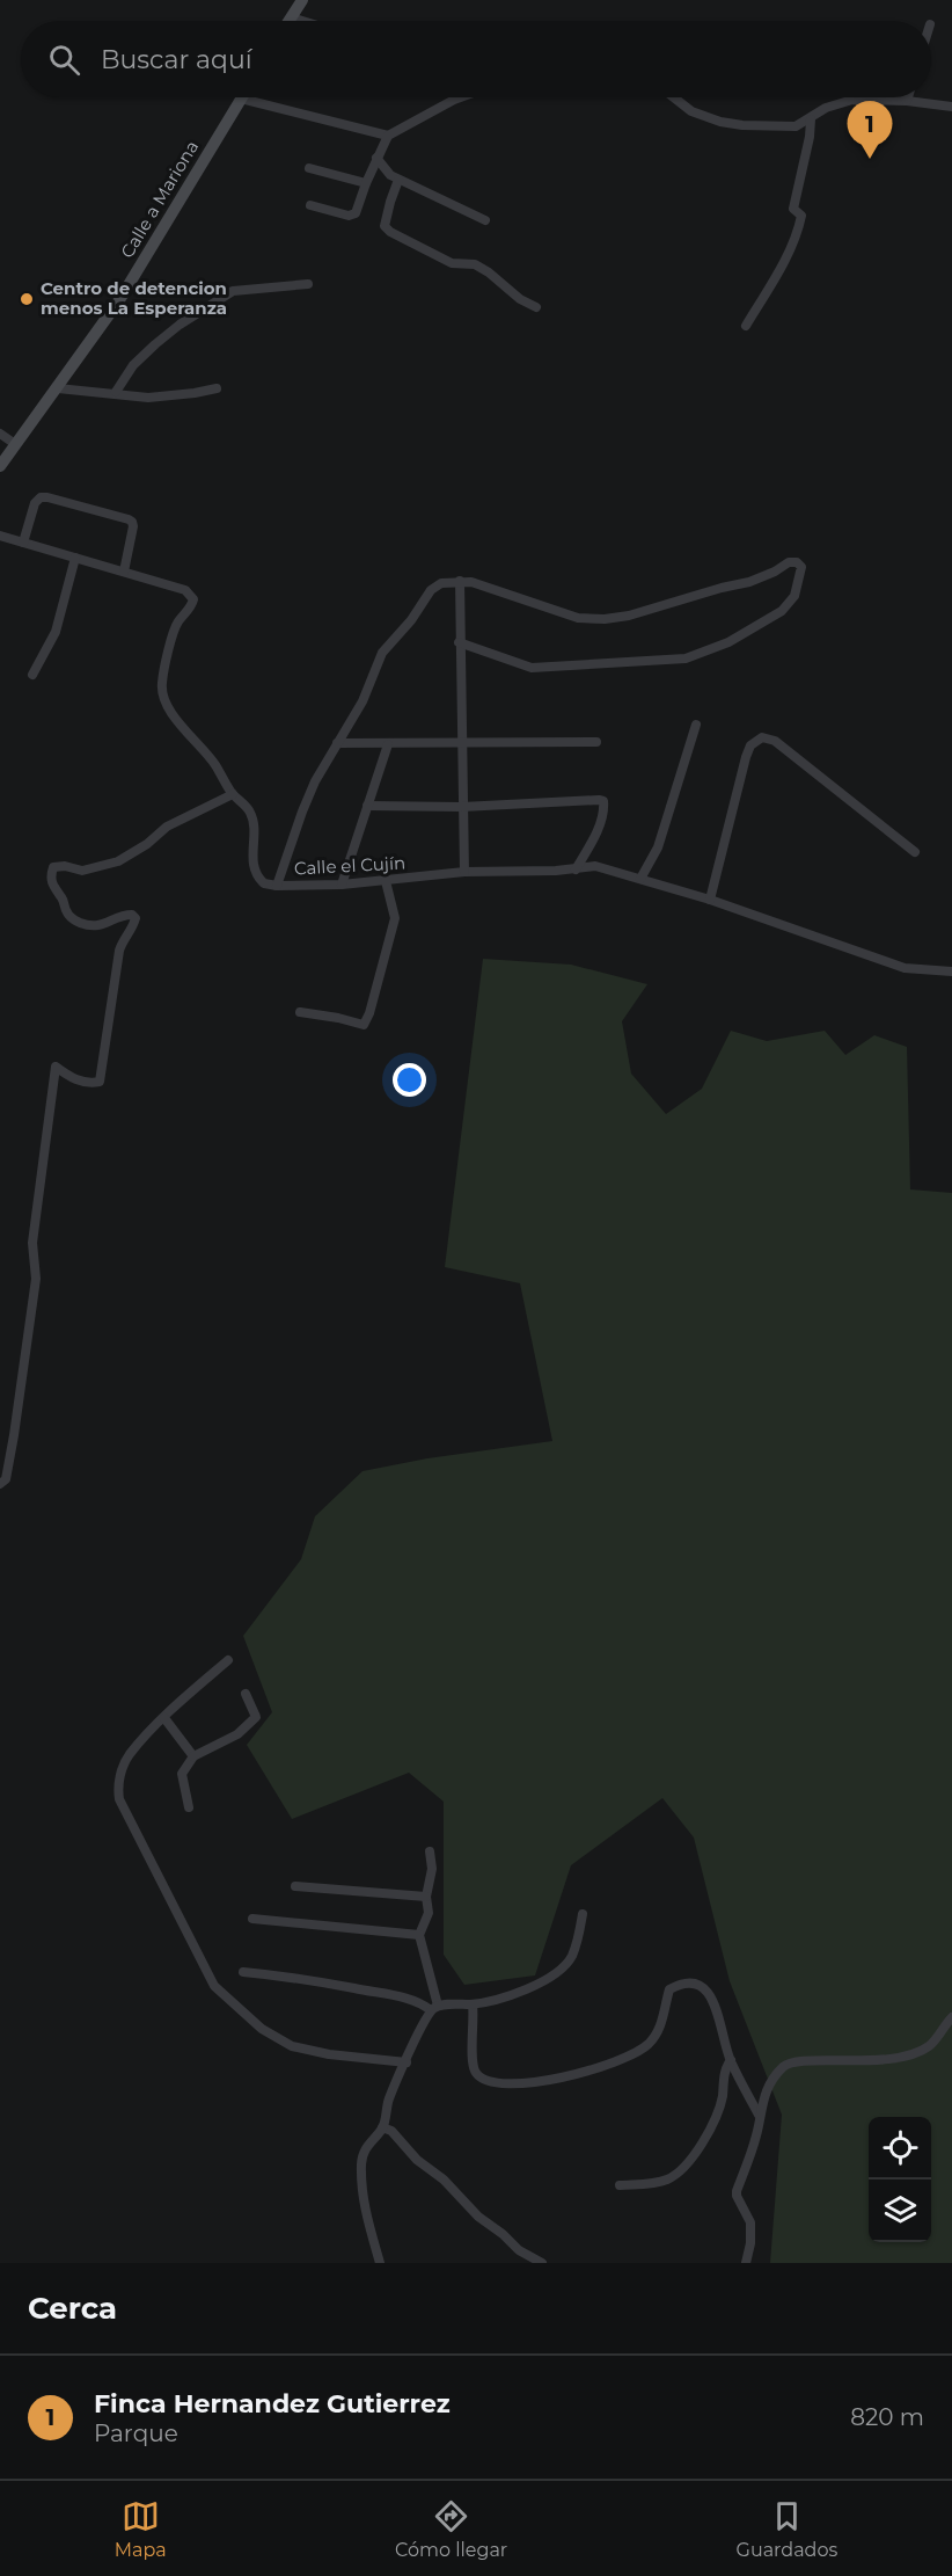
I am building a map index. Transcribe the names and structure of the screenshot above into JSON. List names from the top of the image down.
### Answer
{
  "streets": {
    "main road": ["Calle a Mariona"],
    "street": ["Calle el Cujín"]
  },
  "places": ["Centro de detencion menos La Esperanza"],
  "page": {
    "search": "Buscar aquí",
    "pins": "1",
    "heading": "Cerca",
    "list": [
      {
        "mark": "1",
        "name": "Finca Hernandez Gutierrez",
        "note": "Parque",
        "value": "820 m"
      }
    ],
    "nav": ["Mapa", "Cómo llegar", "Guardados"]
  }
}
